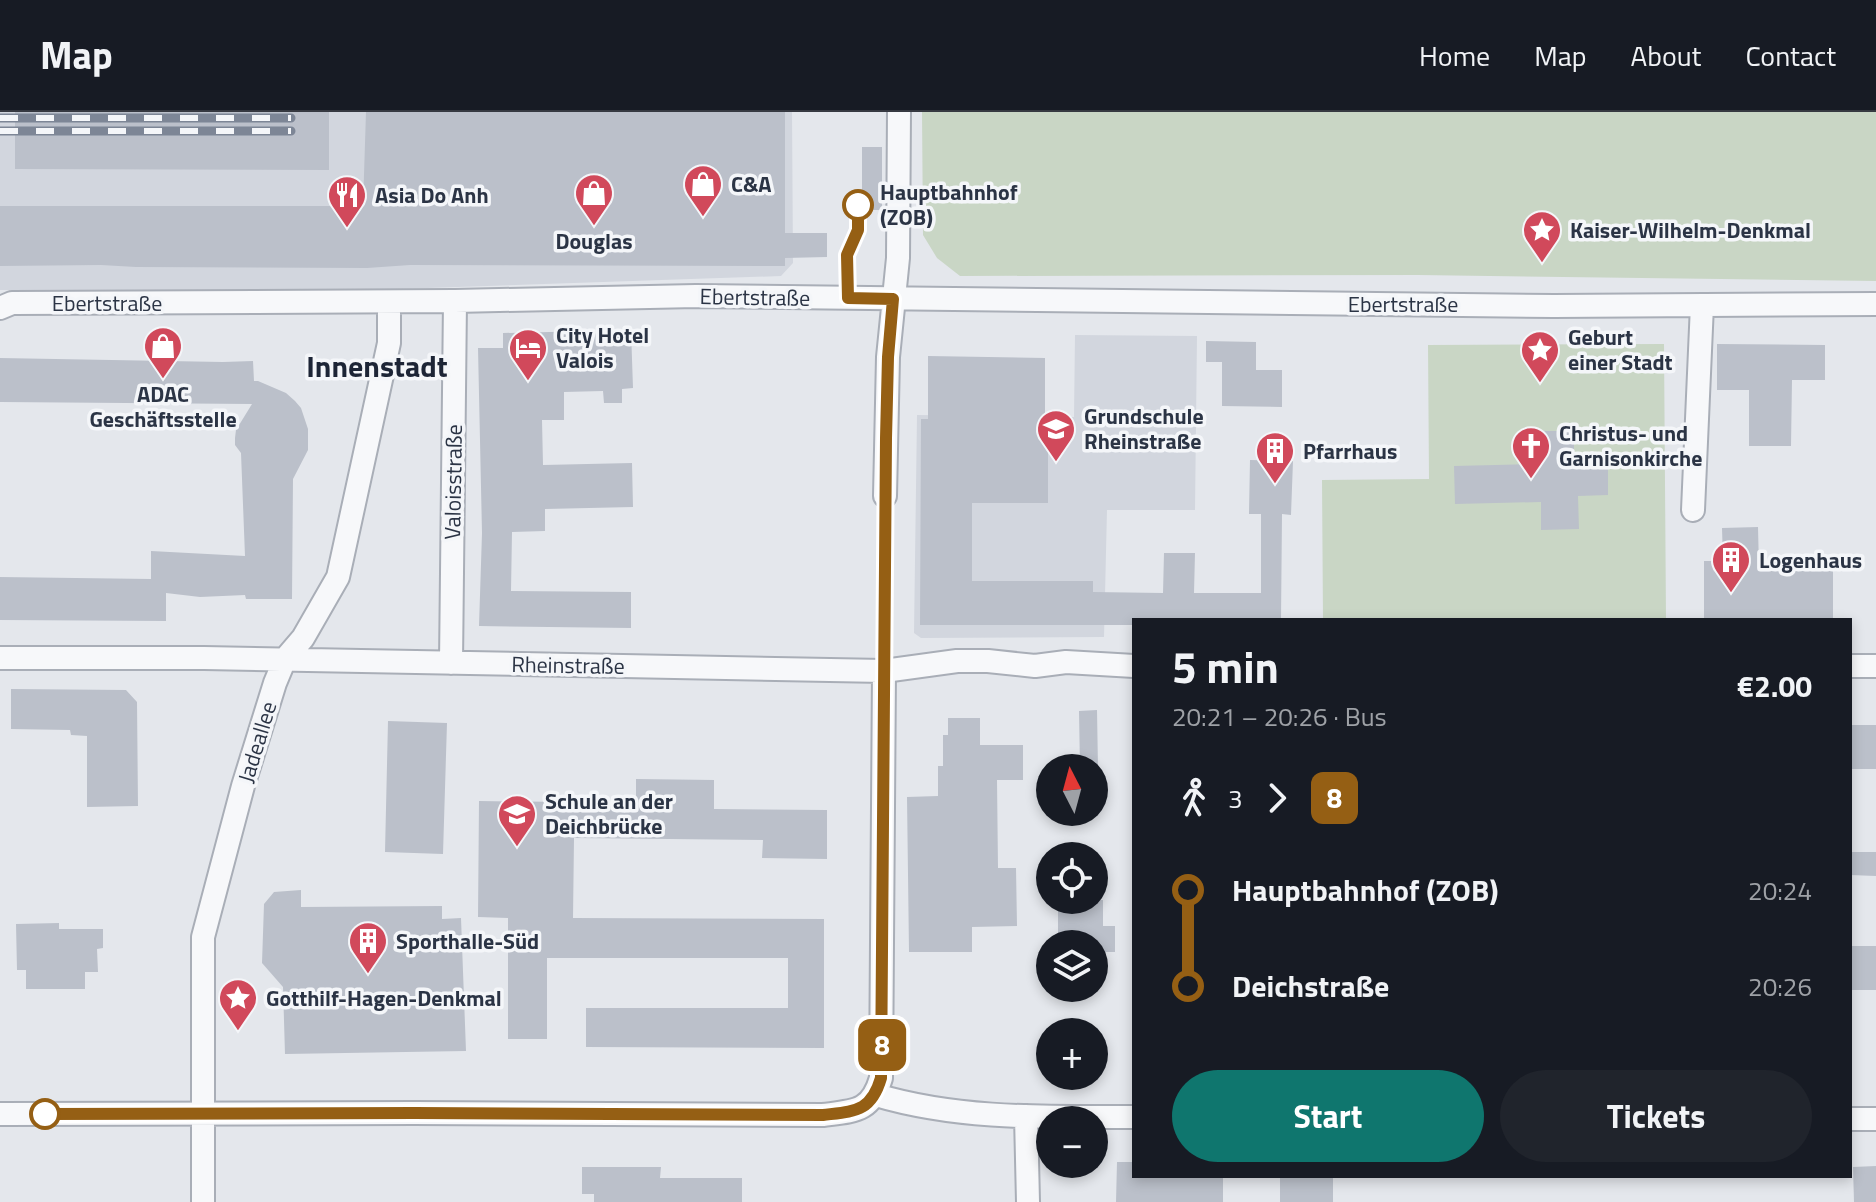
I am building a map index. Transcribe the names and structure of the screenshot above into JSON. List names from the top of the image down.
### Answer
{
  "streets": {
    "street": [
      "Ebertstraße",
      "Valoisstraße",
      "Rheinstraße",
      "Jadeallee"
    ]
  },
  "crossings": [
    ["Ebertstraße", "Valoisstraße"],
    ["Ebertstraße", "Jadeallee"],
    ["Valoisstraße", "Rheinstraße"],
    ["Rheinstraße", "Jadeallee"]
  ],
  "districts": ["Innenstadt"],
  "places": {
    "other": ["Hauptbahnhof (ZOB)"],
    "shop": ["C&A", "Douglas", "ADAC Geschäftsstelle"],
    "restaurant": ["Asia Do Anh"],
    "place": ["Kaiser-Wilhelm-Denkmal", "Geburt einer Stadt", "Gotthilf-Hagen-Denkmal"],
    "hotel": ["City Hotel Valois"],
    "school or university": ["Grundschule Rheinstraße", "Schule an der Deichbrücke"],
    "church": ["Christus- und Garnisonkirche"],
    "building": ["Pfarrhaus", "Logenhaus", "Sporthalle-Süd"]
  },
  "lines": ["bus line 8"],
  "north": "top",
  "page": {
    "header": "Map",
    "nav": [
      "Home",
      "Map",
      "About",
      "Contact"
    ],
    "on_map": "8",
    "heading": ["5 min", "20:21 – 20:26 · Bus", "€2.00"],
    "map_buttons": ["+", "−"],
    "legs": ["3", "8"],
    "list": [
      {
        "name": "Hauptbahnhof (ZOB)",
        "value": "20:24"
      },
      {
        "name": "Deichstraße",
        "value": "20:26"
      }
    ],
    "buttons": ["Start", "Tickets"]
  }
}
